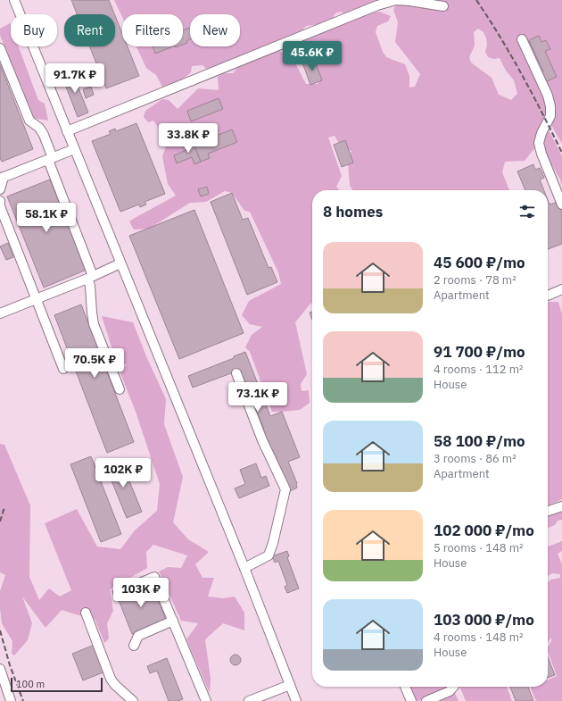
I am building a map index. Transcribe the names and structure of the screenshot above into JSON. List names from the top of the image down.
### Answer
{
  "scale_bar": "100 m",
  "page": {
    "chip": [
      "Buy",
      "Rent",
      "Filters",
      "New"
    ],
    "price": [
      "45.6K ₽",
      "91.7K ₽",
      "33.8K ₽",
      "58.1K ₽",
      "70.5K ₽",
      "73.1K ₽",
      "102K ₽",
      "103K ₽"
    ],
    "heading": "8 homes",
    "list": [
      {
        "name": "45 600 ₽/mo",
        "note": "2 rooms · 78 m² · Apartment"
      },
      {
        "name": "91 700 ₽/mo",
        "note": "4 rooms · 112 m² · House"
      },
      {
        "name": "58 100 ₽/mo",
        "note": "3 rooms · 86 m² · Apartment"
      },
      {
        "name": "102 000 ₽/mo",
        "note": "5 rooms · 148 m² · House"
      },
      {
        "name": "103 000 ₽/mo",
        "note": "4 rooms · 148 m² · House"
      }
    ],
    "scale": "100 m"
  }
}
